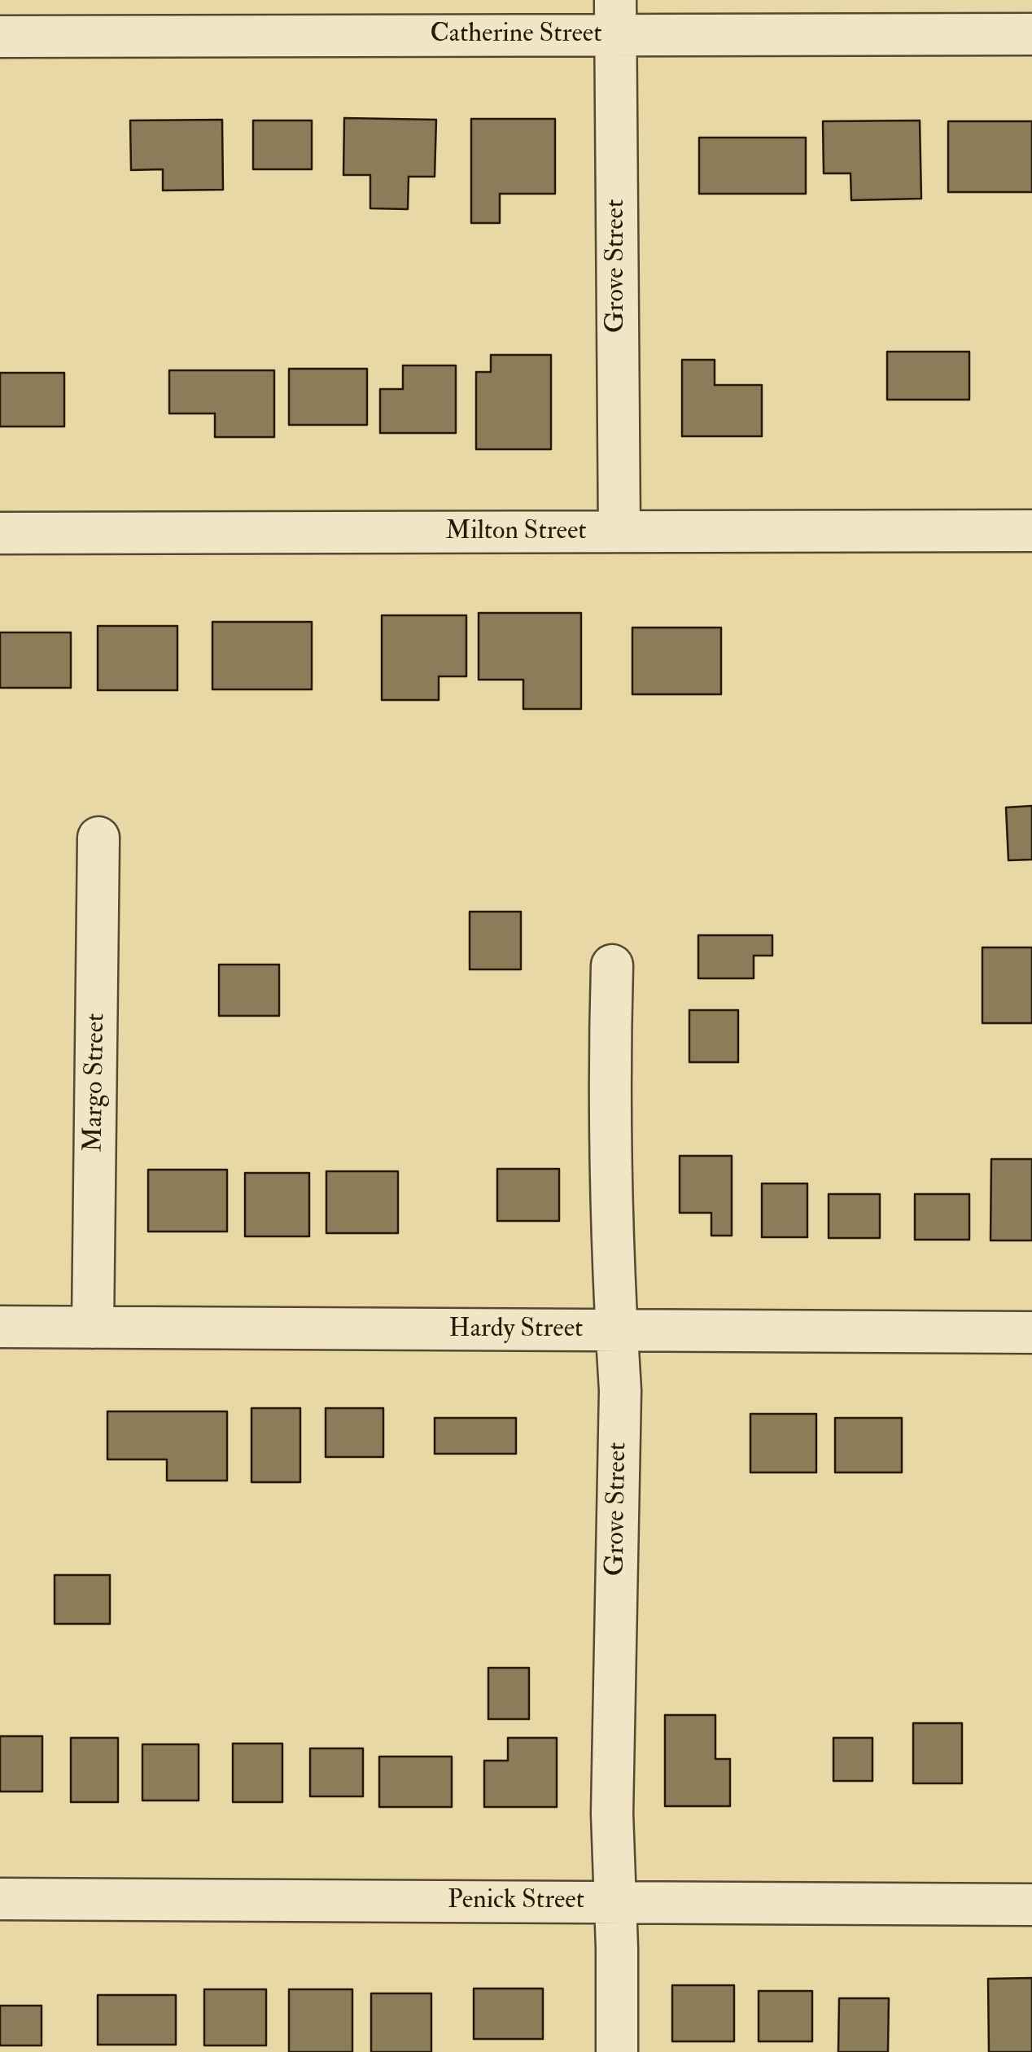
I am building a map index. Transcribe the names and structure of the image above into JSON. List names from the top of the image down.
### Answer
{
  "streets": {
    "street": [
      "Catherine Street",
      "Grove Street",
      "Milton Street",
      "Margo Street",
      "Hardy Street",
      "Penick Street"
    ]
  },
  "crossings": [
    ["Catherine Street", "Grove Street"],
    ["Grove Street", "Milton Street"],
    ["Grove Street", "Hardy Street"],
    ["Grove Street", "Penick Street"],
    ["Margo Street", "Hardy Street"]
  ]
}
